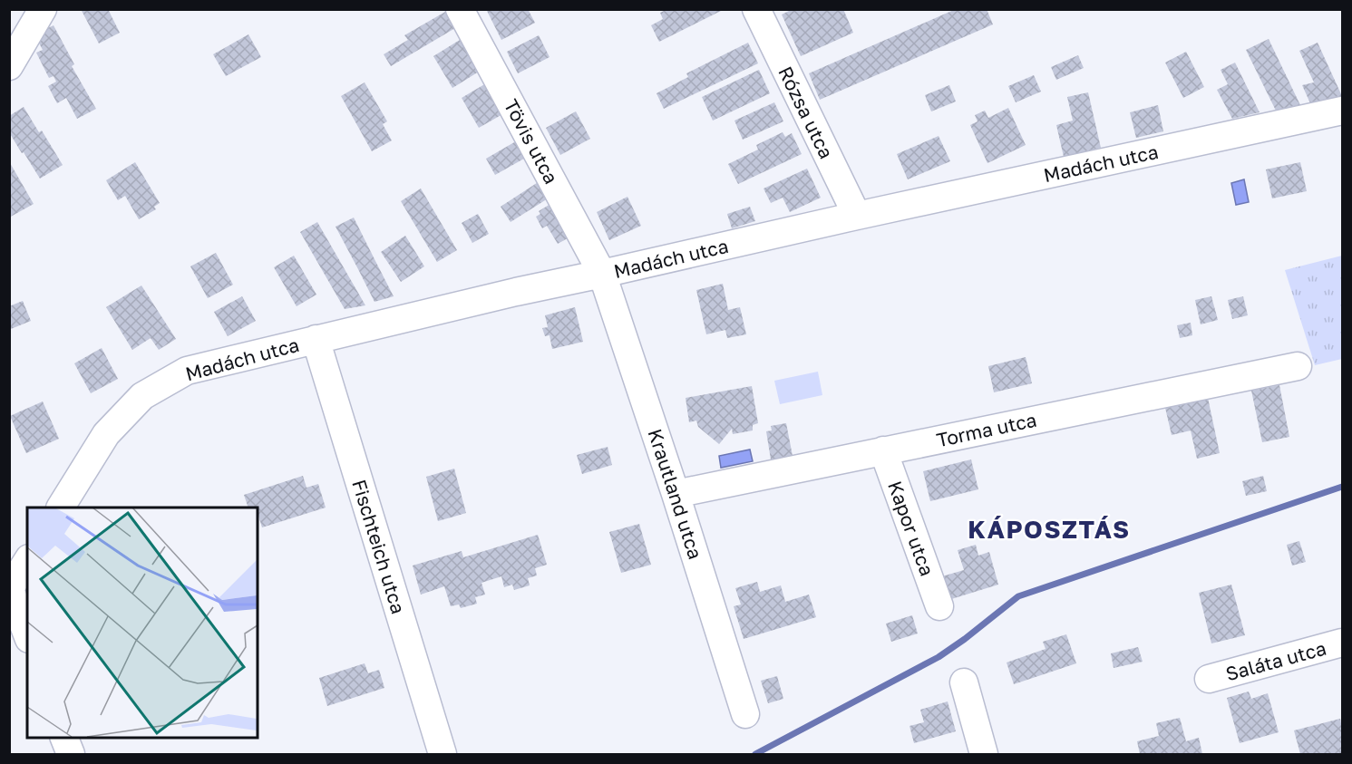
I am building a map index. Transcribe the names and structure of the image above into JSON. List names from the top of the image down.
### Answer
{
  "streets": {
    "street": [
      "Rózsa utca",
      "Tövis utca",
      "Madách utca",
      "Torma utca",
      "Krautland utca",
      "Kapor utca",
      "Fischteich utca",
      "Saláta utca"
    ]
  },
  "crossings": [
    ["Rózsa utca", "Madách utca"],
    ["Tövis utca", "Madách utca"],
    ["Tövis utca", "Krautland utca"],
    ["Madách utca", "Krautland utca"],
    ["Madách utca", "Fischteich utca"],
    ["Torma utca", "Krautland utca"],
    ["Torma utca", "Kapor utca"]
  ],
  "districts": ["KÁPOSZTÁS"]
}
